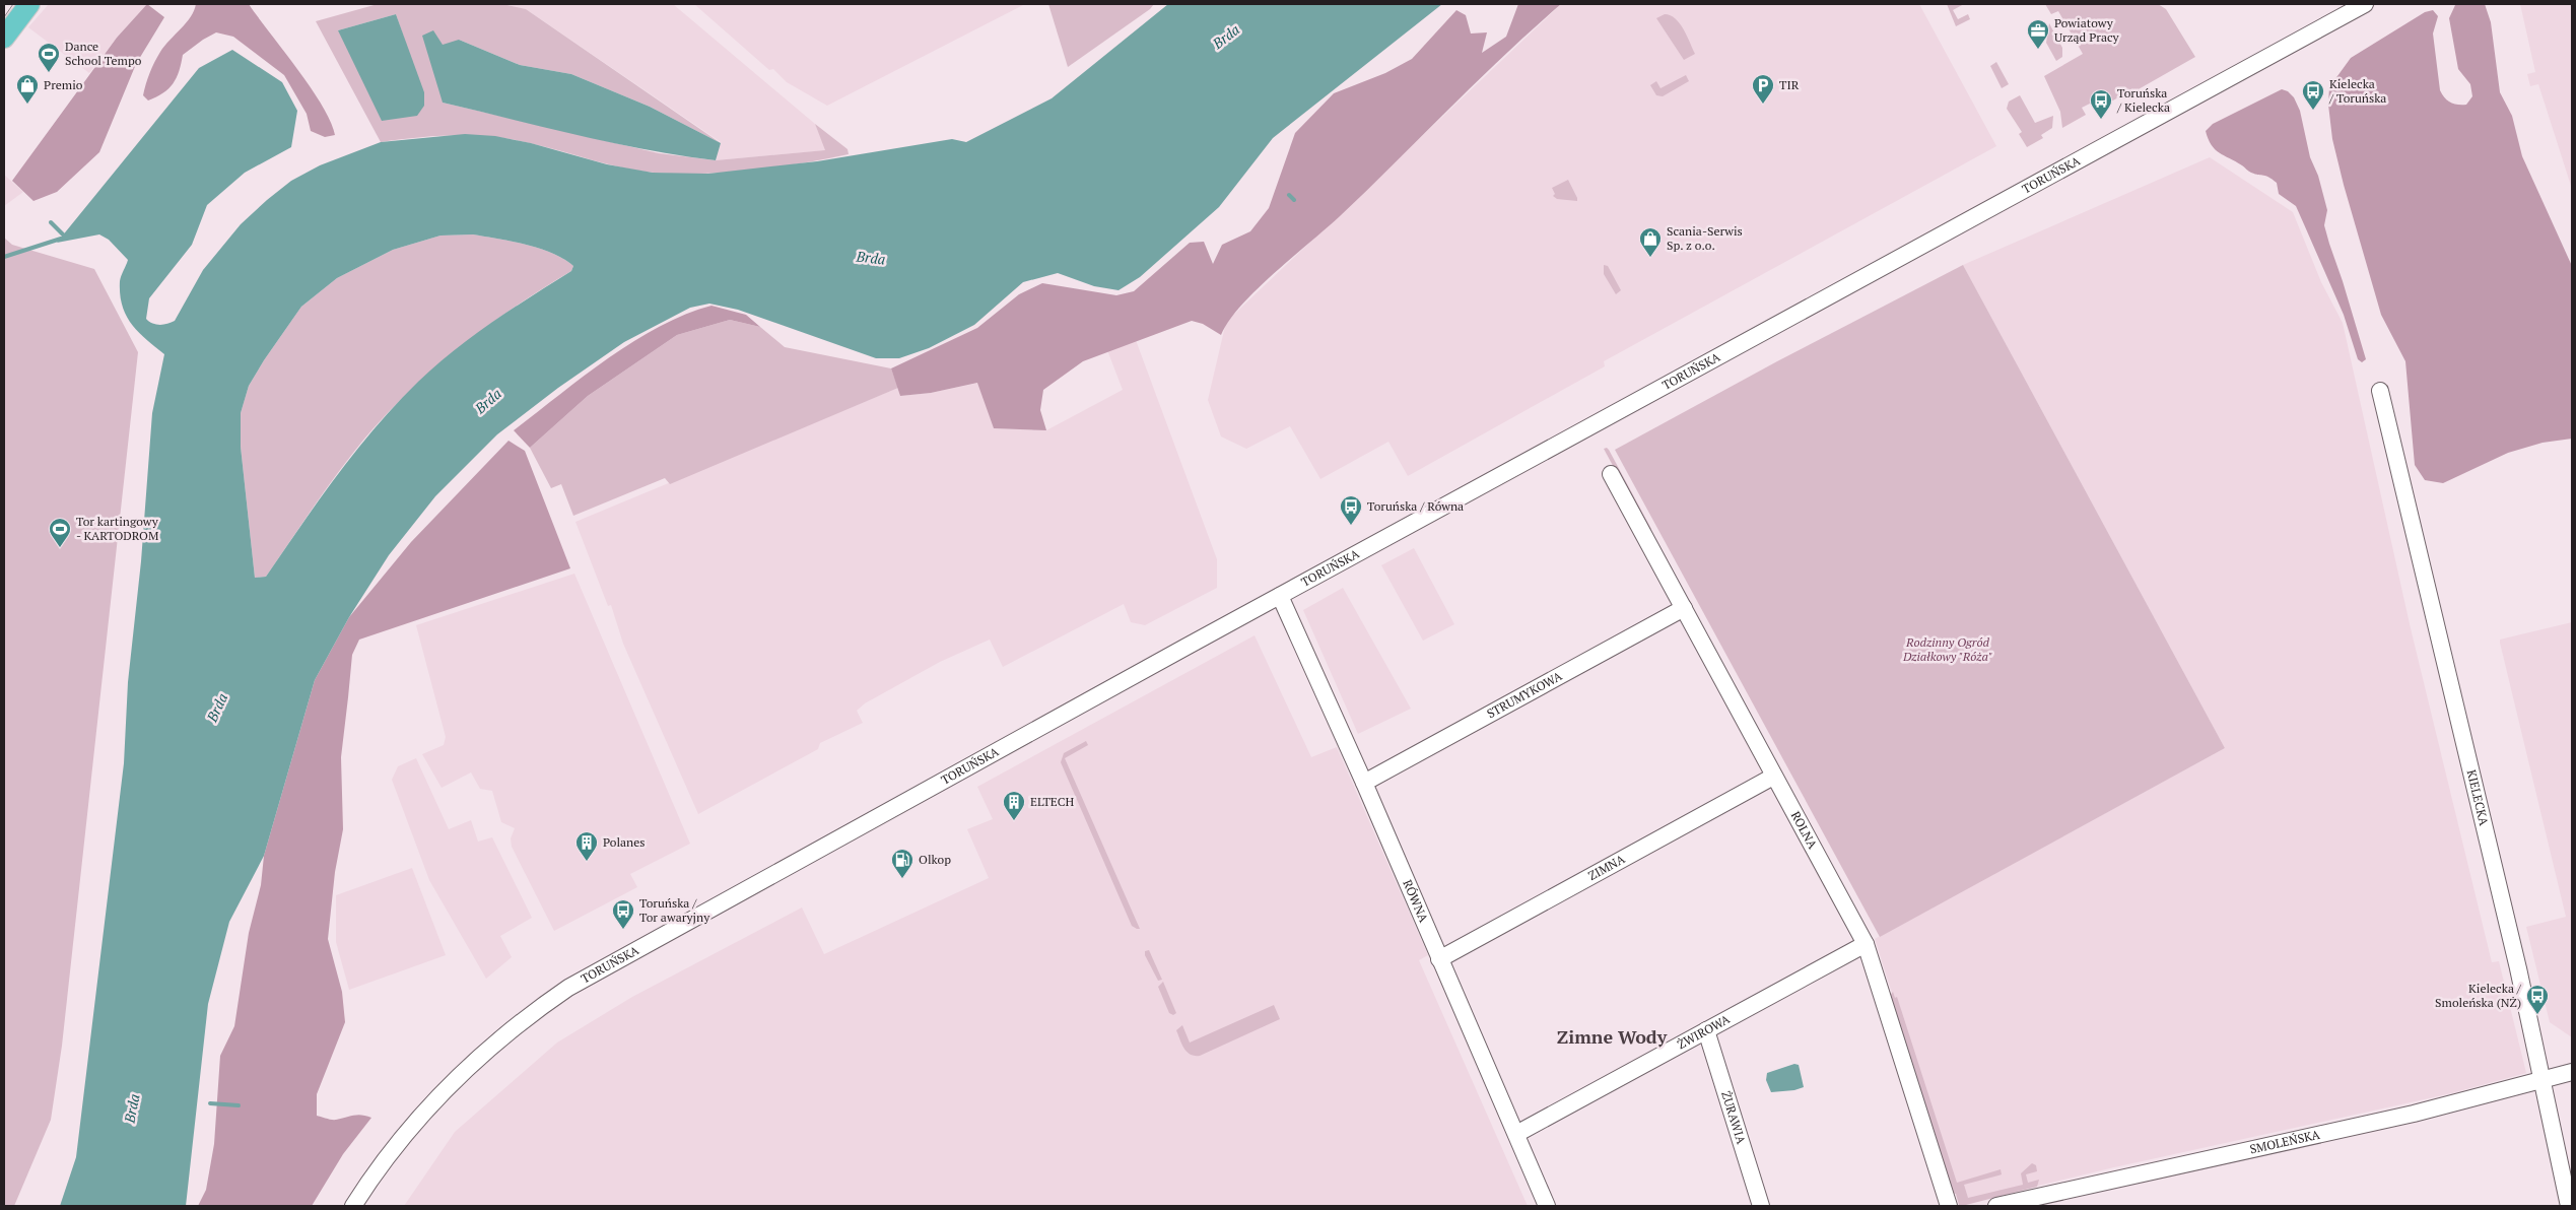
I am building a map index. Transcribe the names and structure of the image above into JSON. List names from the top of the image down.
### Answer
{
  "streets": {
    "street": [
      "TORUŃSKA",
      "STRUMYKOWA",
      "KIELECKA",
      "ROLNA",
      "ZIMNA",
      "RÓWNA",
      "ŻWIROWA",
      "ŻURAWIA",
      "SMOLEŃSKA"
    ]
  },
  "crossings": [
    ["TORUŃSKA", "RÓWNA"],
    ["STRUMYKOWA", "ROLNA"],
    ["STRUMYKOWA", "RÓWNA"],
    ["KIELECKA", "SMOLEŃSKA"],
    ["ROLNA", "ZIMNA"],
    ["ROLNA", "ŻWIROWA"],
    ["ZIMNA", "RÓWNA"],
    ["RÓWNA", "ŻWIROWA"],
    ["ŻWIROWA", "ŻURAWIA"]
  ],
  "districts": ["Zimne Wody"],
  "water": ["Brda"],
  "parks": ["Rodzinny Ogród Działkowy \"Róża\""],
  "places": {
    "office": ["Powiatowy Urząd Pracy"],
    "sports": ["Dance School Tempo", "Tor kartingowy - KARTODROM"],
    "shop": ["Premio", "Scania-Serwis Sp. z o.o."],
    "parking": ["TIR"],
    "bus stop": [
      "Kielecka / Toruńska",
      "Toruńska / Kielecka",
      "Toruńska / Równa",
      "Toruńska / Tor awaryjny",
      "Kielecka / Smoleńska (NŻ)"
    ],
    "building": ["ELTECH", "Polanes"],
    "fuel station": ["Olkop"]
  }
}
